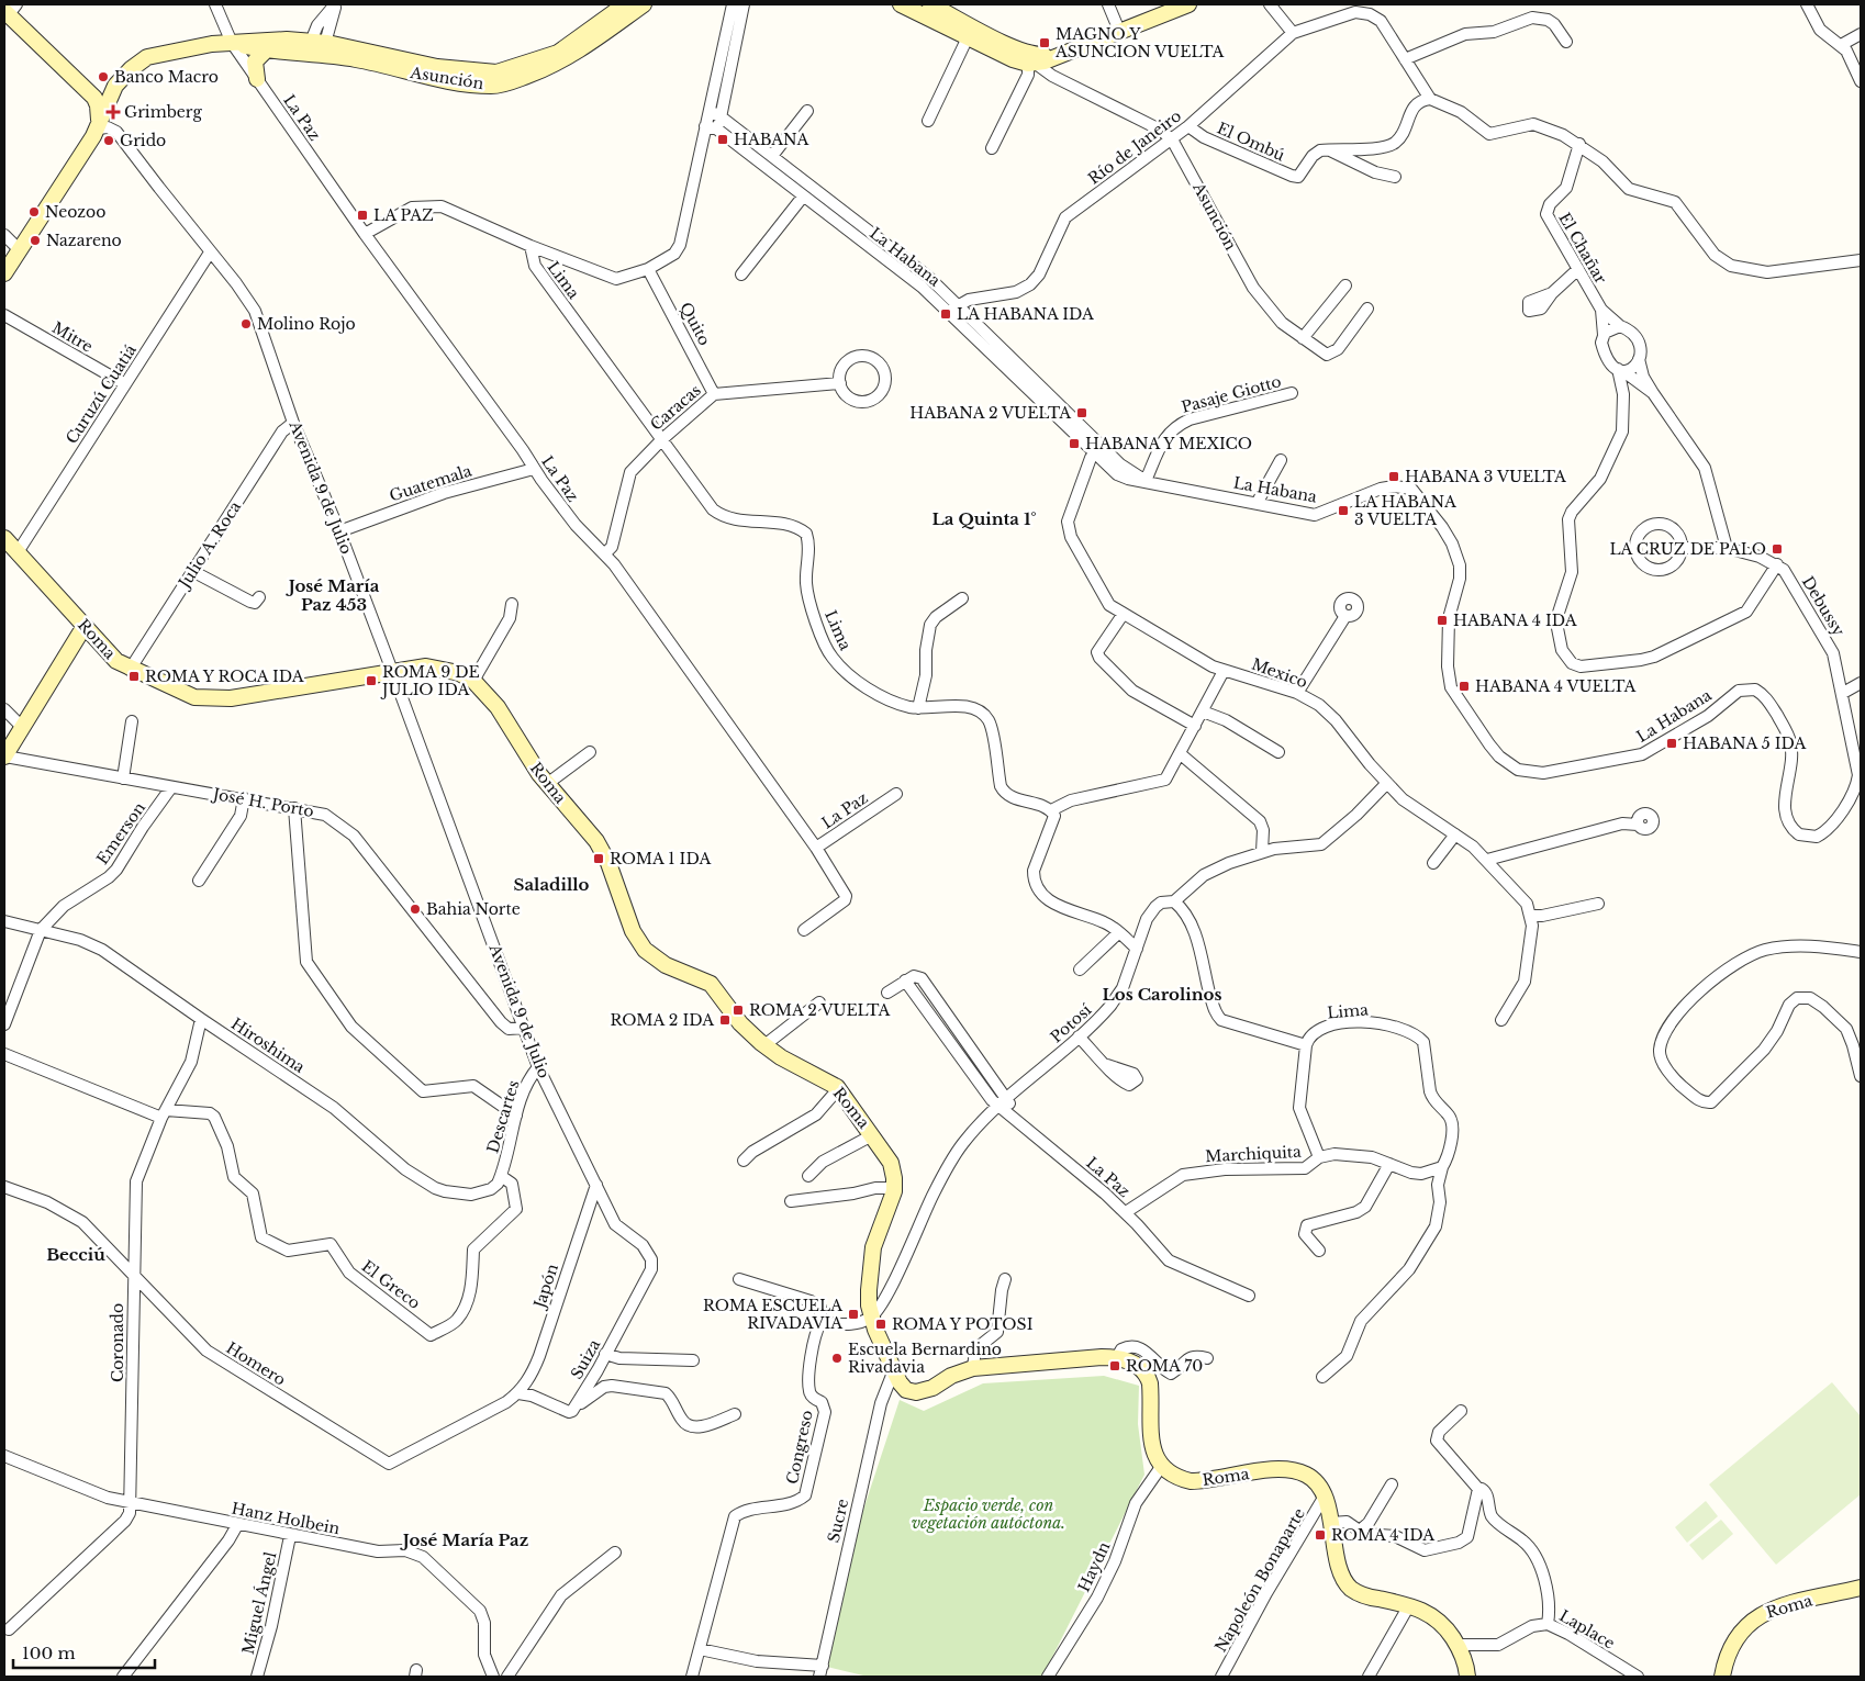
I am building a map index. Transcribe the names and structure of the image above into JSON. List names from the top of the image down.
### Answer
{
  "streets": {
    "main road": ["Asunción", "Roma"],
    "street": [
      "La Paz",
      "El Ombú",
      "Río de Janeiro",
      "El Chañar",
      "La Habana",
      "Lima",
      "Quito",
      "Mitre",
      "Curuzú Cuatiá",
      "Pasaje Giotto",
      "Caracas",
      "Guatemala",
      "Avenida 9 de Julio",
      "Julio A. Roca",
      "Debussy",
      "Mexico",
      "José H. Porto",
      "Emerson",
      "Potosí",
      "Hiroshima",
      "Descartes",
      "Marchiquita",
      "El Greco",
      "Japón",
      "Coronado",
      "Suiza",
      "Homero",
      "Congreso",
      "Hanz Holbein",
      "Sucre",
      "Haydn",
      "Napoleón Bonaparte",
      "Miguel Ángel",
      "Laplace"
    ]
  },
  "crossings": [
    ["Asunción", "La Paz"],
    ["Asunción", "Río de Janeiro"],
    ["Asunción", "Avenida 9 de Julio"],
    ["La Paz", "Caracas"],
    ["La Paz", "Guatemala"],
    ["La Paz", "Potosí"],
    ["La Paz", "Marchiquita"],
    ["El Ombú", "Río de Janeiro"],
    ["Río de Janeiro", "La Habana"],
    ["La Habana", "Pasaje Giotto"],
    ["La Habana", "Debussy"],
    ["La Habana", "Mexico"],
    ["Lima", "Caracas"],
    ["Quito", "Caracas"],
    ["Mitre", "Curuzú Cuatiá"],
    ["Curuzú Cuatiá", "Avenida 9 de Julio"],
    ["Curuzú Cuatiá", "Roma"],
    ["Guatemala", "Avenida 9 de Julio"],
    ["Avenida 9 de Julio", "Julio A. Roca"],
    ["Avenida 9 de Julio", "Roma"],
    ["Avenida 9 de Julio", "José H. Porto"],
    ["Avenida 9 de Julio", "Descartes"],
    ["Avenida 9 de Julio", "Japón"],
    ["Avenida 9 de Julio", "Suiza"],
    ["Julio A. Roca", "Roma"],
    ["Roma", "Potosí"],
    ["Roma", "Sucre"],
    ["Roma", "Haydn"],
    ["Roma", "Napoleón Bonaparte"],
    ["Mexico", "Potosí"],
    ["José H. Porto", "Emerson"],
    ["Emerson", "Hiroshima"],
    ["Hiroshima", "Descartes"],
    ["Hiroshima", "El Greco"],
    ["Hiroshima", "Coronado"],
    ["Descartes", "El Greco"],
    ["El Greco", "Coronado"],
    ["Japón", "Homero"],
    ["Coronado", "Homero"],
    ["Coronado", "Hanz Holbein"],
    ["Hanz Holbein", "Miguel Ángel"]
  ],
  "districts": [
    "La Quinta 1°",
    "José María Paz 453",
    "Saladillo",
    "Los Carolinos",
    "Becciú",
    "José María Paz"
  ],
  "parks": ["Espacio verde, con vegetación autóctona."],
  "places": {
    "transit": [
      "MAGNO Y ASUNCION VUELTA",
      "HABANA",
      "LA PAZ",
      "LA HABANA IDA",
      "HABANA 2 VUELTA",
      "HABANA Y MEXICO",
      "HABANA 3 VUELTA",
      "LA HABANA 3 VUELTA",
      "LA CRUZ DE PALO",
      "HABANA 4 IDA",
      "ROMA Y ROCA IDA",
      "ROMA 9 DE JULIO IDA",
      "HABANA 4 VUELTA",
      "HABANA 5 IDA",
      "ROMA 1 IDA",
      "ROMA 2 VUELTA",
      "ROMA 2 IDA",
      "ROMA ESCUELA RIVADAVIA",
      "ROMA Y POTOSI",
      "ROMA 70",
      "ROMA 4 IDA"
    ],
    "other": [
      "Banco Macro",
      "Grido",
      "Neozoo",
      "Nazareno",
      "Molino Rojo",
      "Bahia Norte",
      "Escuela Bernardino Rivadavia"
    ],
    "health": ["Grimberg"]
  },
  "scale_bar": "100 m"
}
